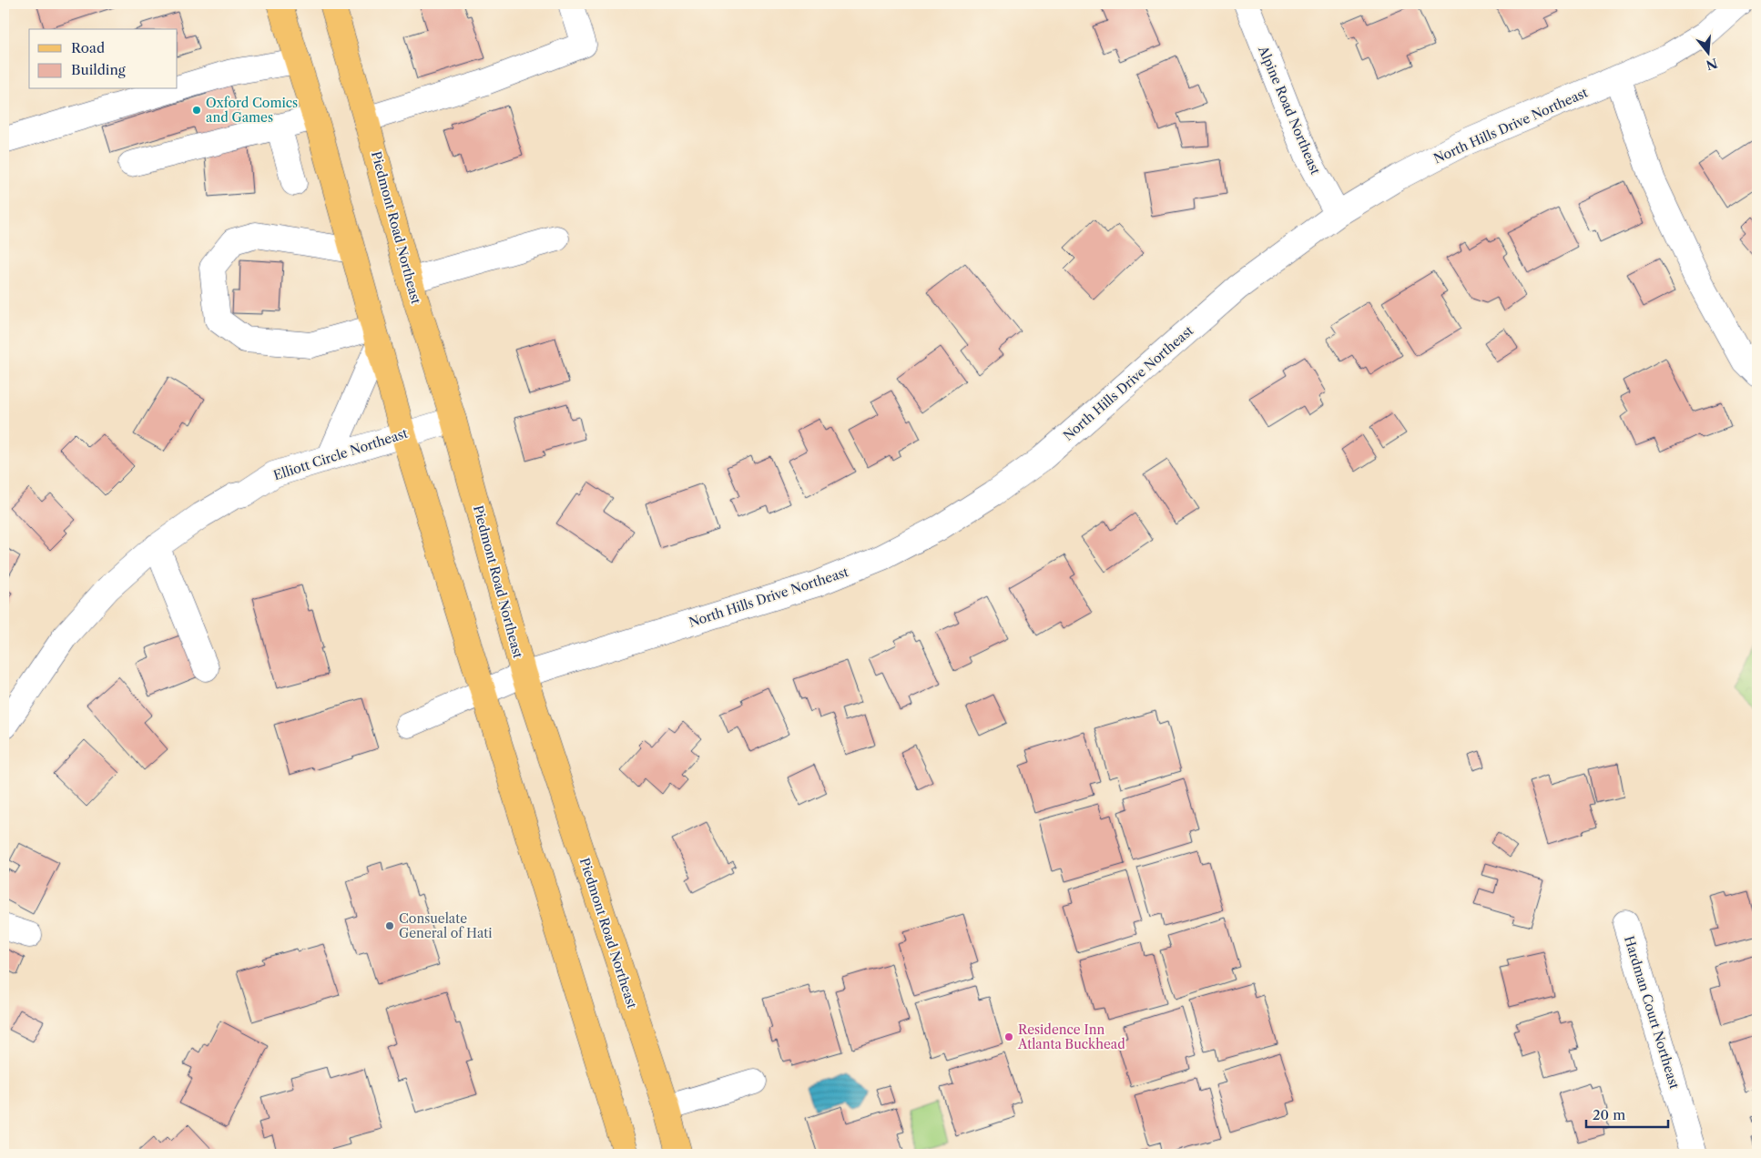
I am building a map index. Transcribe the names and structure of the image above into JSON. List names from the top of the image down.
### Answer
{
  "streets": {
    "main road": ["Piedmont Road Northeast"],
    "street": [
      "Alpine Road Northeast",
      "North Hills Drive Northeast",
      "Elliott Circle Northeast",
      "Hardman Court Northeast"
    ]
  },
  "crossings": [
    ["Alpine Road Northeast", "North Hills Drive Northeast"],
    ["North Hills Drive Northeast", "Piedmont Road Northeast"],
    ["Piedmont Road Northeast", "Elliott Circle Northeast"]
  ],
  "places": ["Oxford Comics and Games", "Consuelate General of Hati", "Residence Inn Atlanta Buckhead"],
  "legend": ["Road", "Building"],
  "scale_bar": "20 m",
  "north": "bottom"
}
